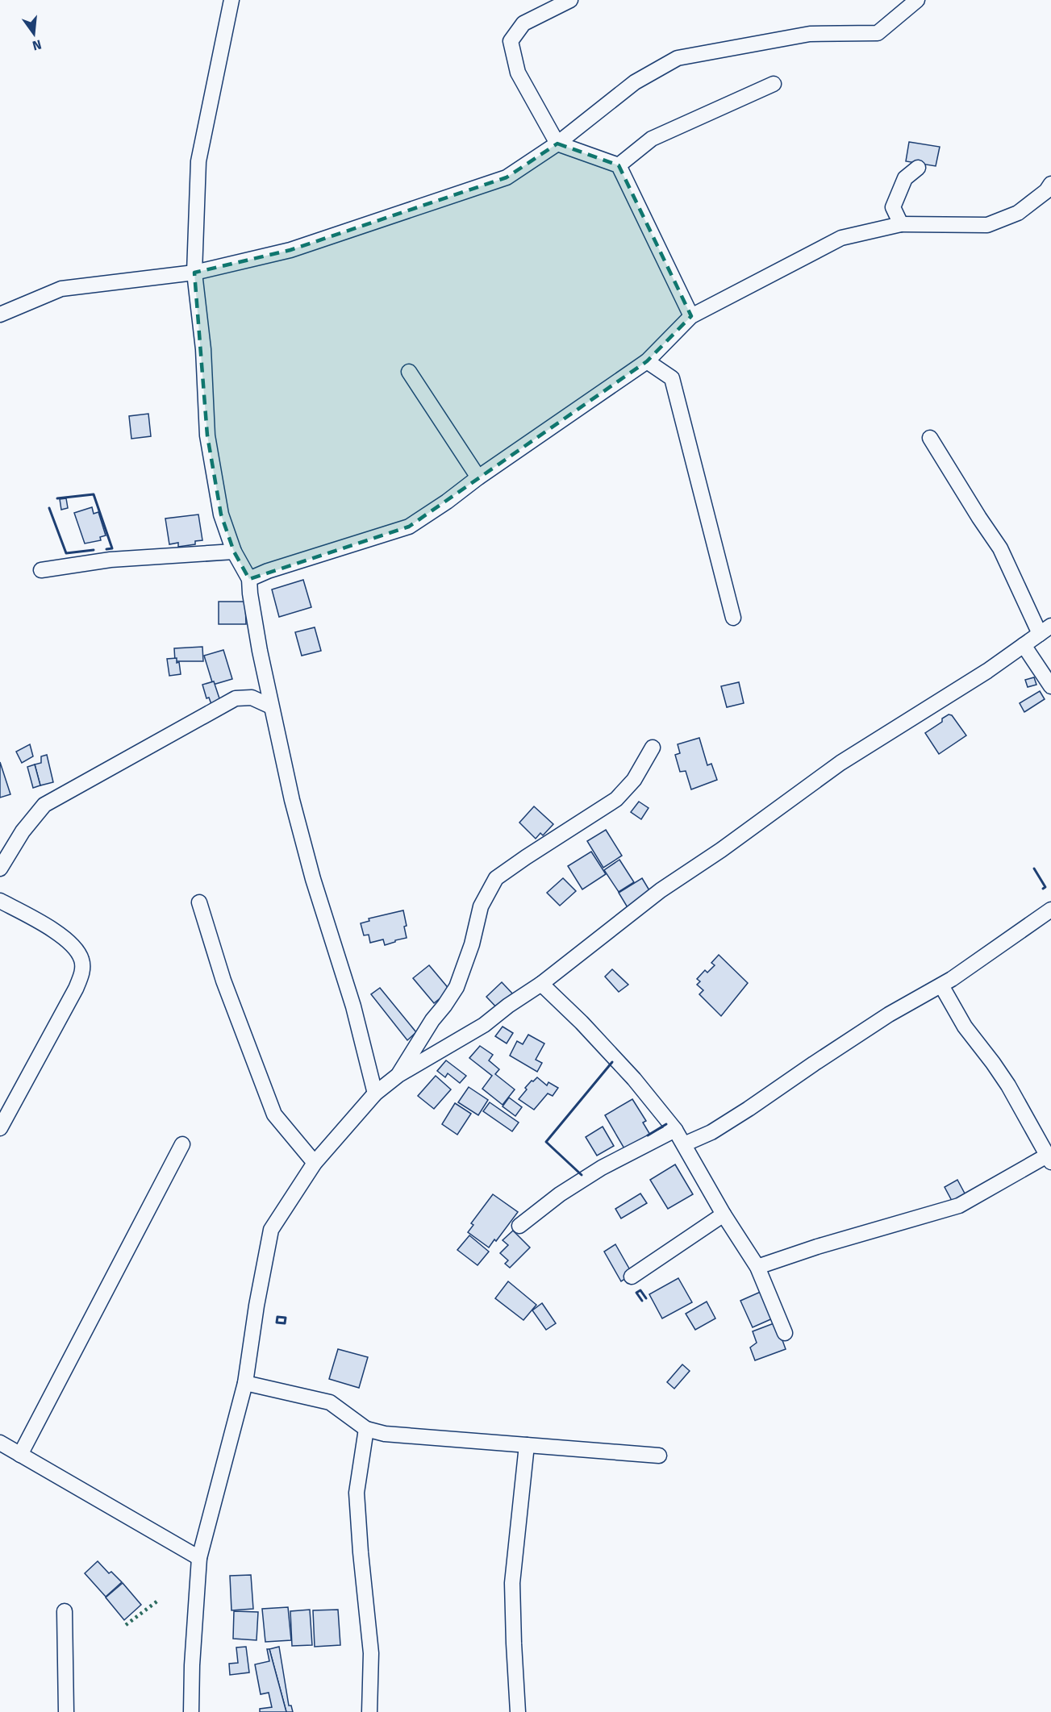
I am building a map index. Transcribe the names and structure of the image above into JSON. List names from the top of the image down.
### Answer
{
  "north": "bottom"
}
